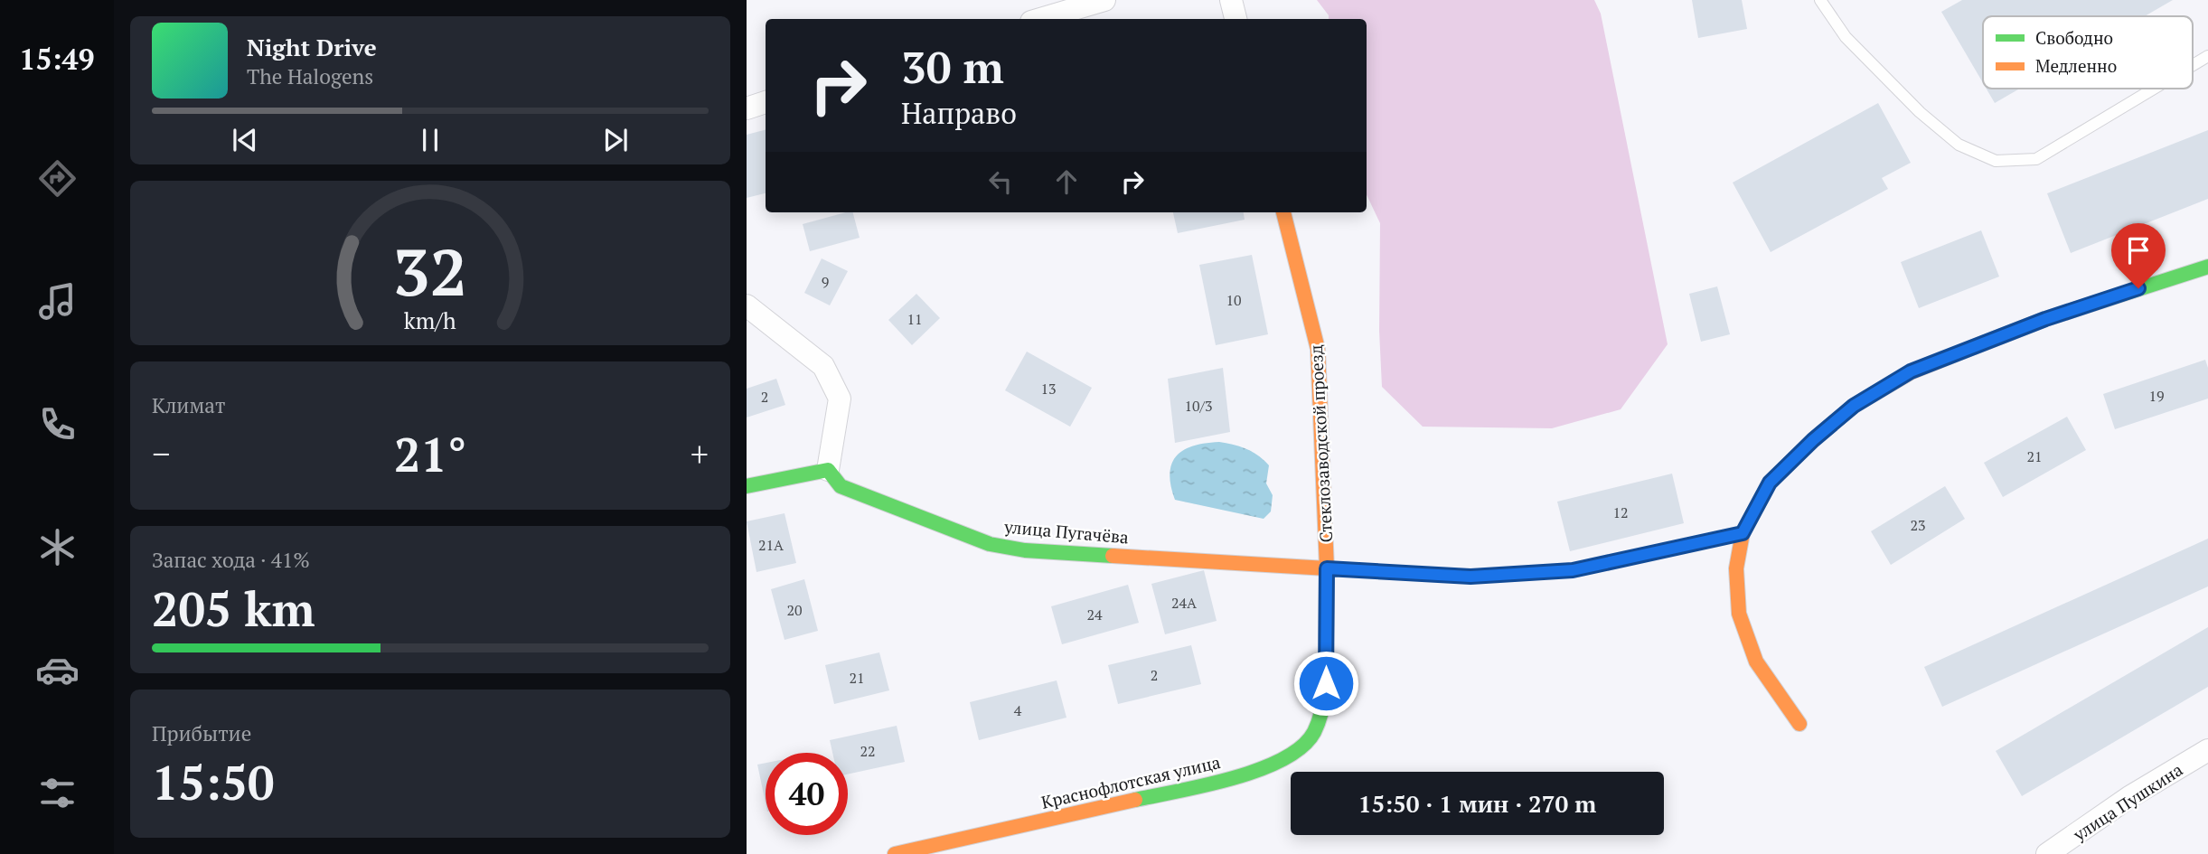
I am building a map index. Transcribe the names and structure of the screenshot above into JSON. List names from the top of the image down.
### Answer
{
  "streets": {
    "street": [
      "Стеклозаводской проезд",
      "улица Пугачёва",
      "Краснофлотская улица",
      "улица Пушкина"
    ]
  },
  "crossings": [
    ["Стеклозаводской проезд", "улица Пугачёва"],
    ["Стеклозаводской проезд", "Краснофлотская улица"]
  ],
  "house_numbers": [
    "9",
    "10",
    "11",
    "13",
    "19",
    "2",
    "10/3",
    "21",
    "12",
    "23",
    "21А",
    "24А",
    "20",
    "24",
    "2",
    "21",
    "4",
    "22"
  ],
  "legend": ["Свободно", "Медленно"],
  "page": {
    "tabs": "15:49",
    "turn": ["30 m", "Направо"],
    "song": ["Night Drive", "The Halogens"],
    "tile": [
      "Климат",
      ["Запас хода · 41%", "205 km"],
      ["Прибытие", "15:50"]
    ],
    "heat": ["−", "21°", "+"],
    "limit": "40",
    "trip": "15:50 · 1 мин · 270 m",
    "gauge": ["32", "km/h"]
  }
}
